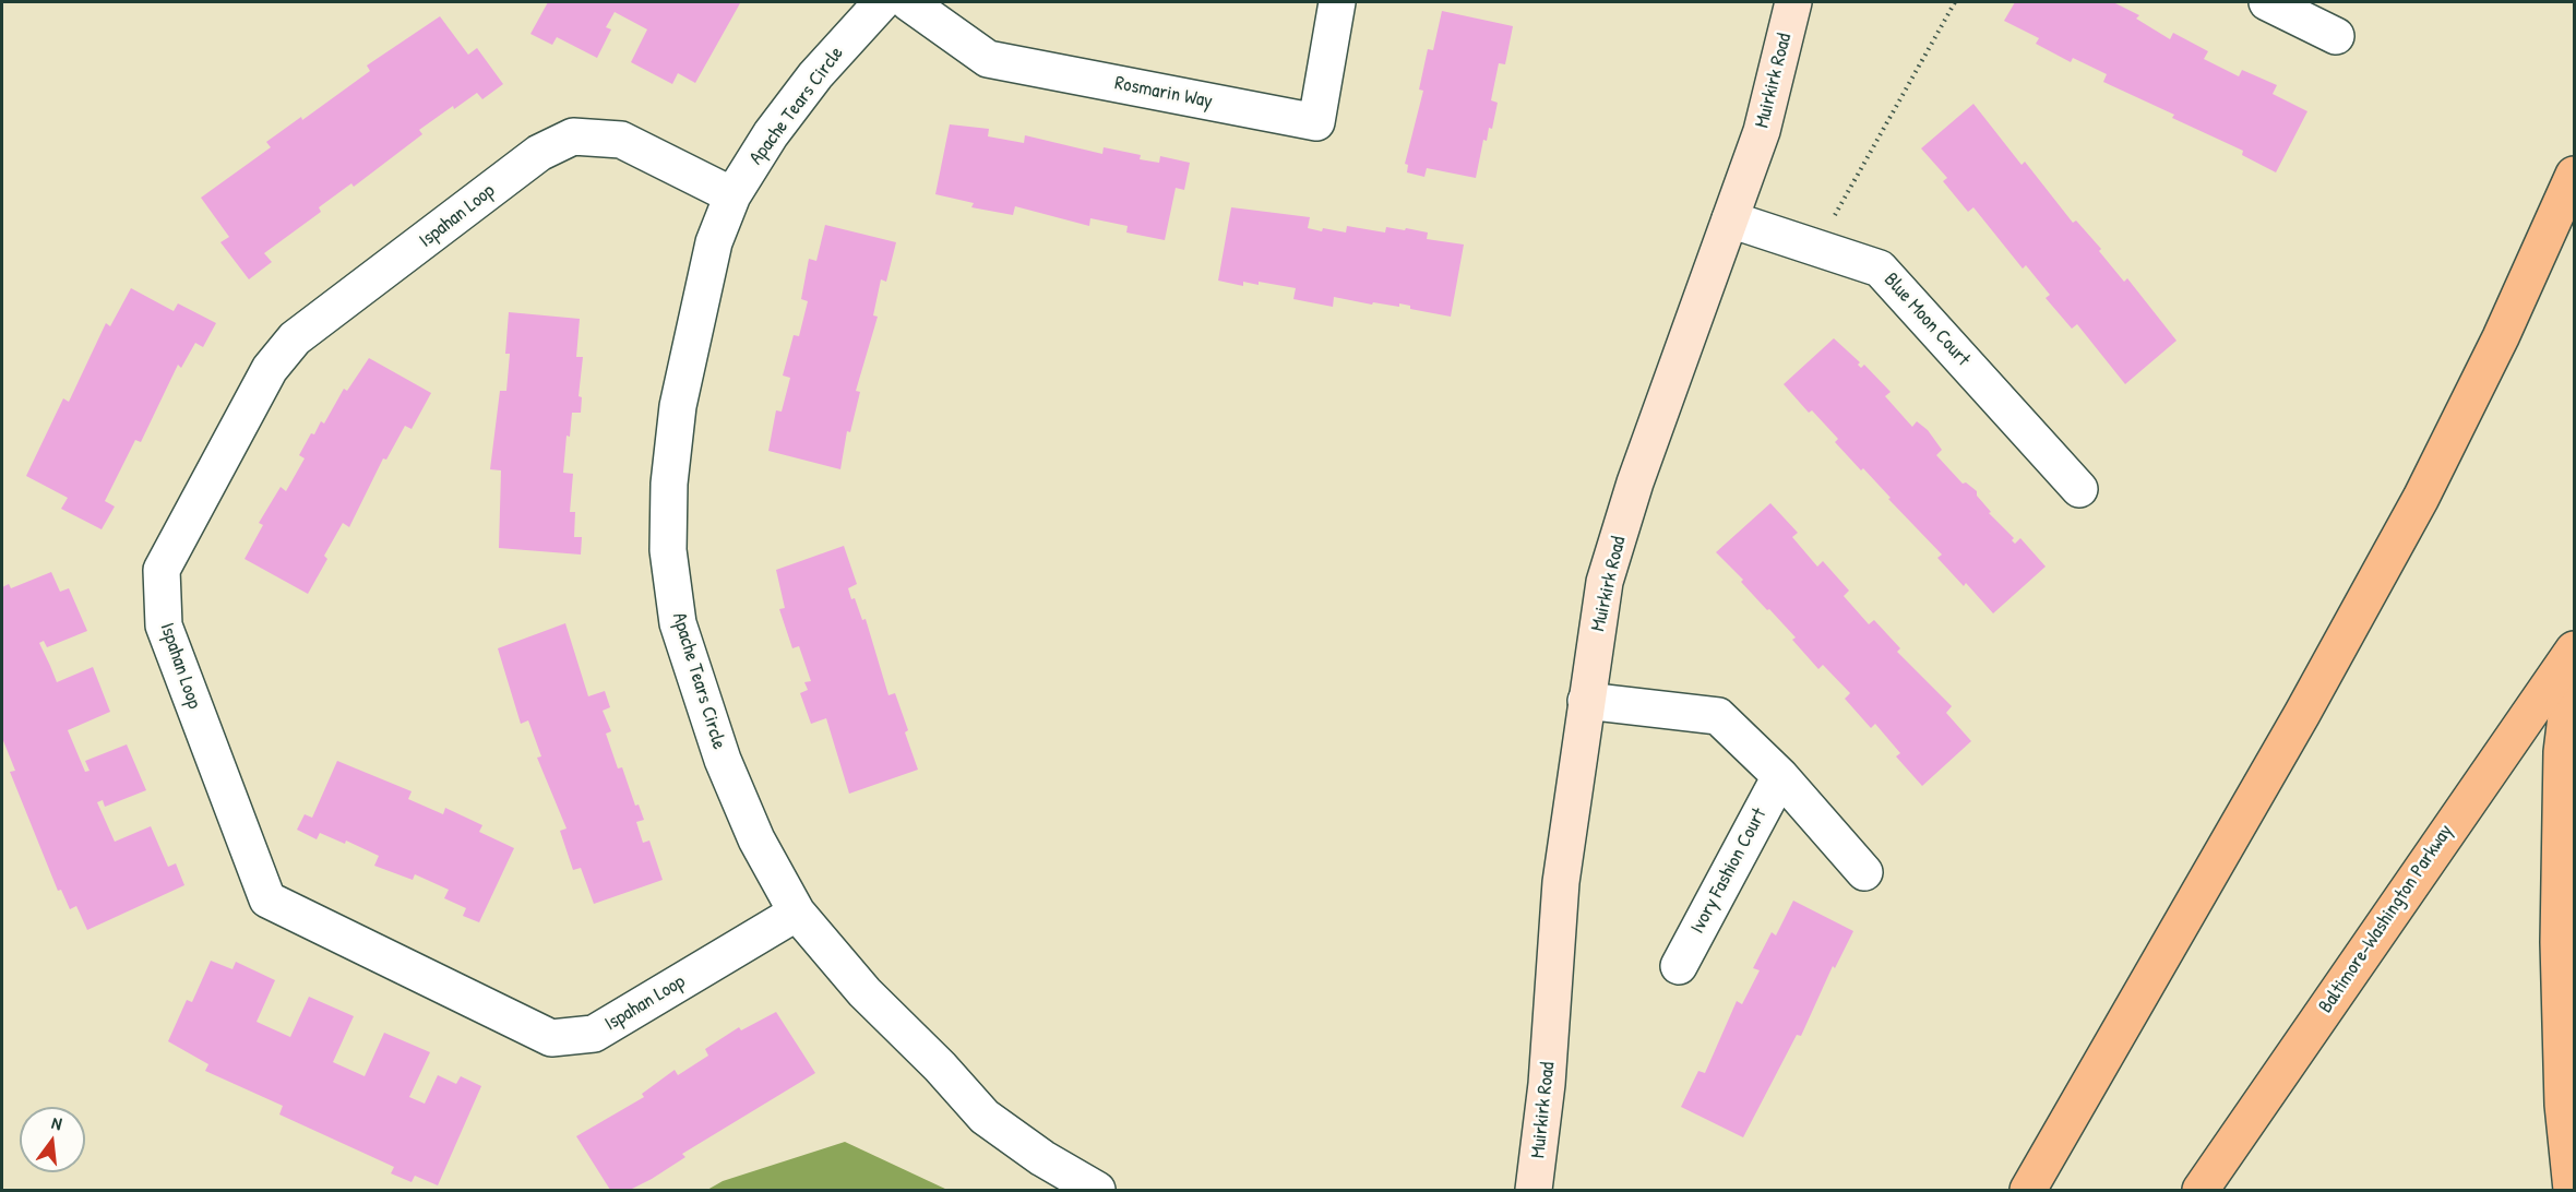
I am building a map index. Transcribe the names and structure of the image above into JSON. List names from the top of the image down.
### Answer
{
  "streets": {
    "main road": ["Muirkirk Road", "Baltimore-Washington Parkway"],
    "street": [
      "Rosmarin Way",
      "Apache Tears Circle",
      "Ispahan Loop",
      "Blue Moon Court",
      "Ivory Fashion Court"
    ]
  },
  "crossings": [
    ["Muirkirk Road", "Blue Moon Court"],
    ["Apache Tears Circle", "Ispahan Loop"]
  ],
  "north": "top"
}
